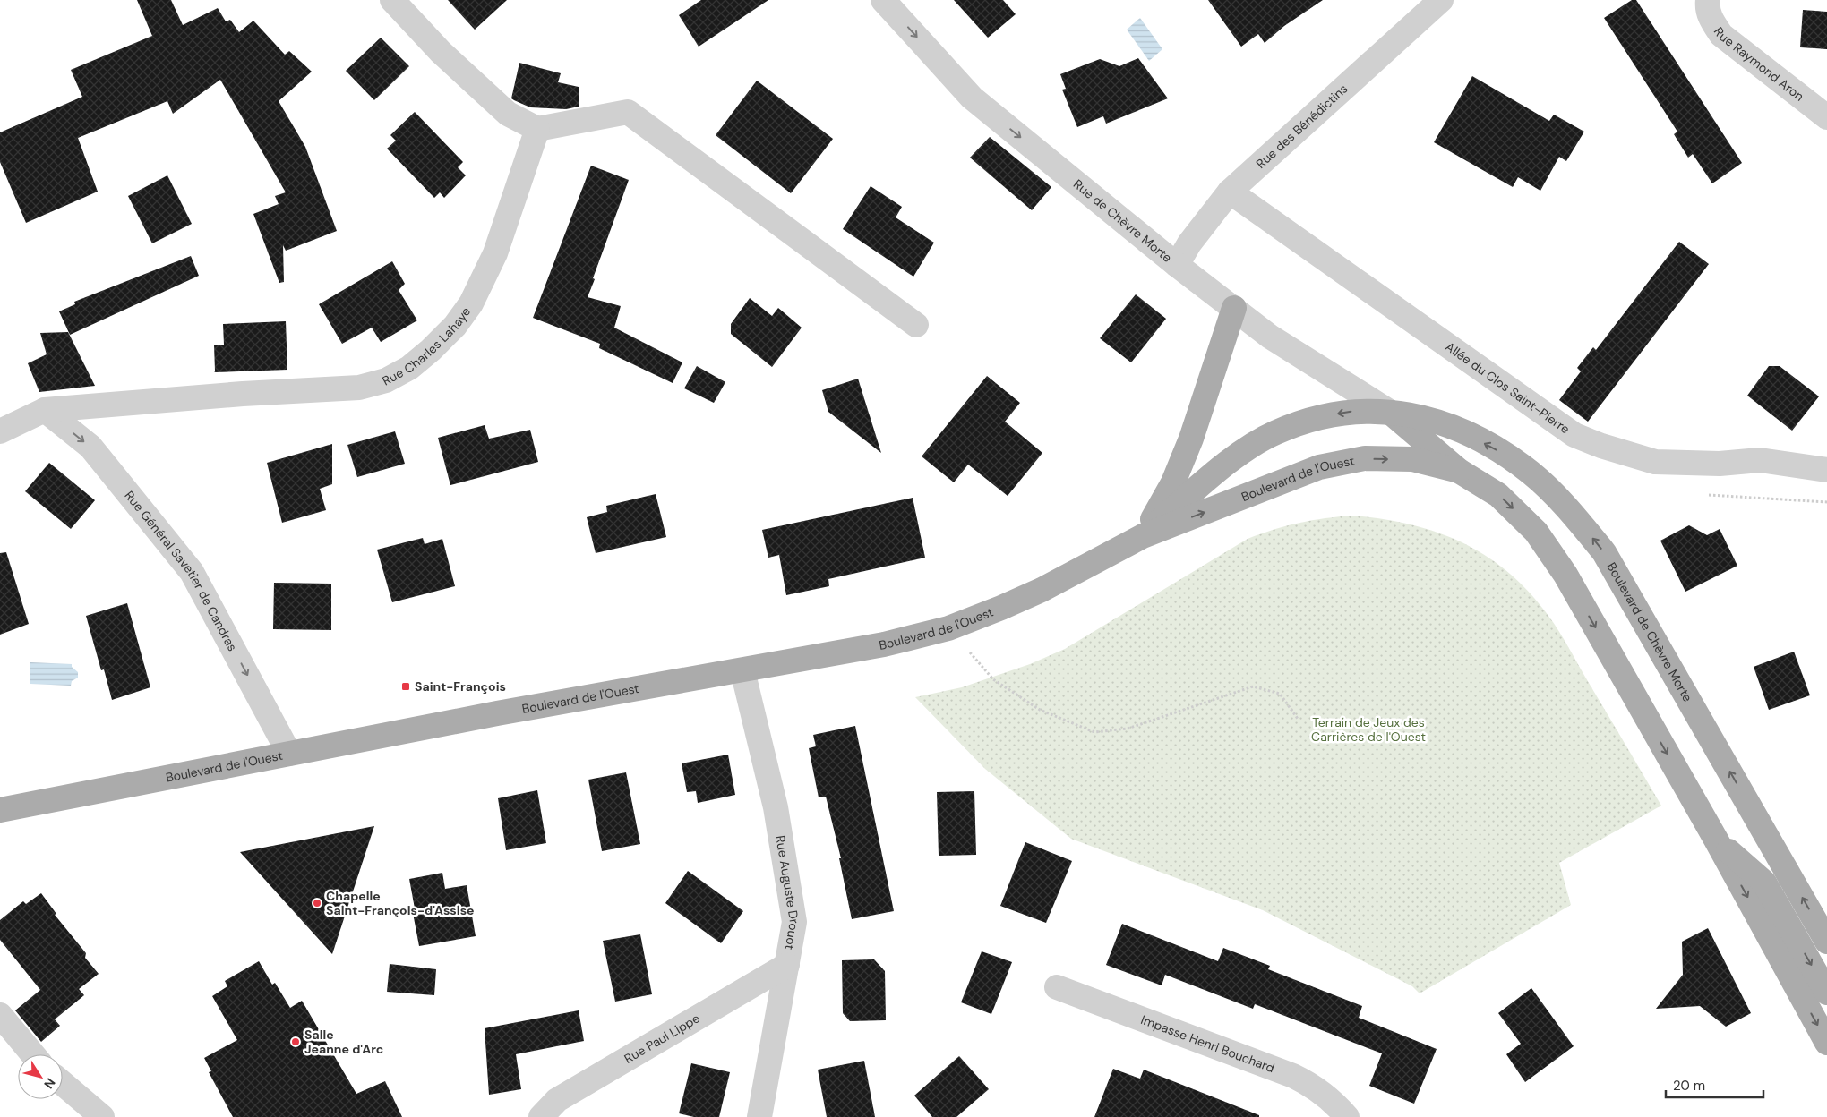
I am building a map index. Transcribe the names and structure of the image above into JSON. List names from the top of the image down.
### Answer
{
  "streets": {
    "main road": ["Boulevard de l'Ouest", "Boulevard de Chèvre Morte"],
    "street": [
      "Rue Raymond Aron",
      "Rue des Bénédictins",
      "Rue de Chèvre Morte",
      "Rue Charles Lahaye",
      "Allée du Clos Saint-Pierre",
      "Rue Général Savetier de Candras",
      "Rue Auguste Drouot",
      "Rue Paul Lippe",
      "Impasse Henri Bouchard"
    ]
  },
  "crossings": [
    ["Rue des Bénédictins", "Rue de Chèvre Morte"],
    ["Rue des Bénédictins", "Allée du Clos Saint-Pierre"],
    ["Rue de Chèvre Morte", "Boulevard de l'Ouest"],
    ["Rue de Chèvre Morte", "Boulevard de Chèvre Morte"],
    ["Rue Charles Lahaye", "Rue Général Savetier de Candras"],
    ["Boulevard de l'Ouest", "Rue Général Savetier de Candras"],
    ["Boulevard de l'Ouest", "Boulevard de Chèvre Morte"],
    ["Boulevard de l'Ouest", "Rue Auguste Drouot"],
    ["Rue Auguste Drouot", "Rue Paul Lippe"]
  ],
  "one_way": ["Rue Général Savetier de Candras"],
  "parks": ["Terrain de Jeux des Carrières de l'Ouest"],
  "places": {
    "transit": ["Saint-François"],
    "other": ["Chapelle Saint-François-d'Assise", "Salle Jeanne d'Arc"]
  },
  "scale_bar": "20 m",
  "north": "bottom right"
}
